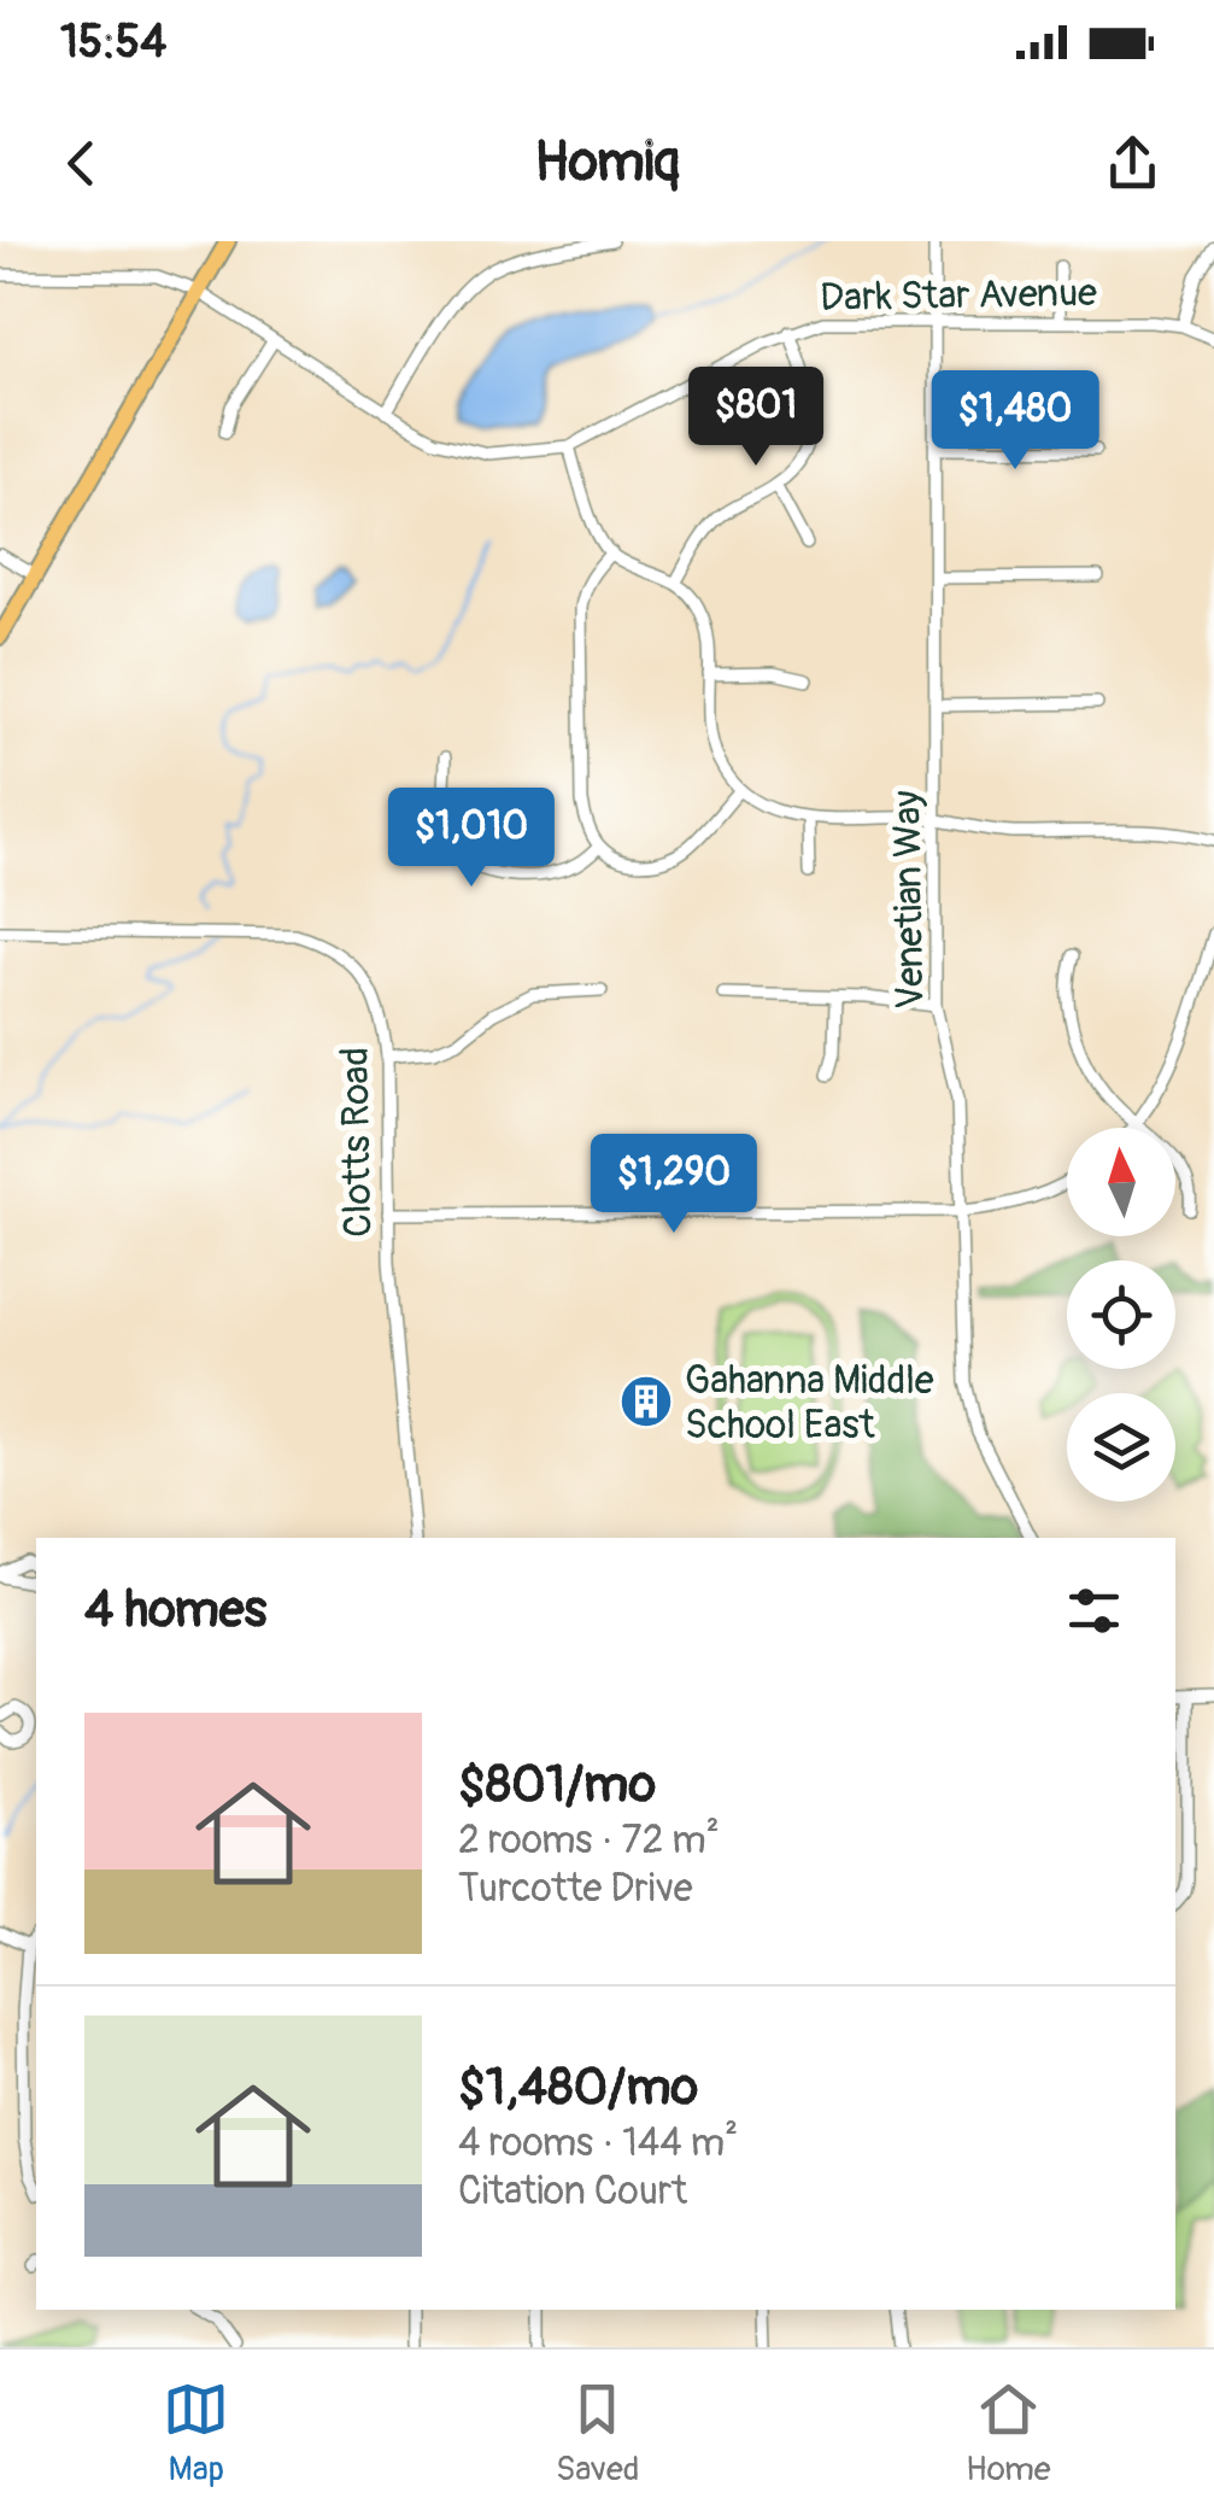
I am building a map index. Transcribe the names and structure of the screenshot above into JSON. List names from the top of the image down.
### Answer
{
  "streets": {
    "street": ["Dark Star Avenue", "Venetian Way", "Clotts Road"]
  },
  "crossings": [
    ["Dark Star Avenue", "Venetian Way"]
  ],
  "places": {
    "building": ["Gahanna Middle School East"]
  },
  "north": "top",
  "page": {
    "status": "15:54",
    "header": "Homiq",
    "price": [
      "$801",
      "$1,480",
      "$1,010",
      "$1,290"
    ],
    "heading": "4 homes",
    "list": [
      {
        "name": "$801/mo",
        "note": "2 rooms · 72 m² · Turcotte Drive"
      },
      {
        "name": "$1,480/mo",
        "note": "4 rooms · 144 m² · Citation Court"
      }
    ],
    "tabs": ["Map", "Saved", "Home"]
  }
}
